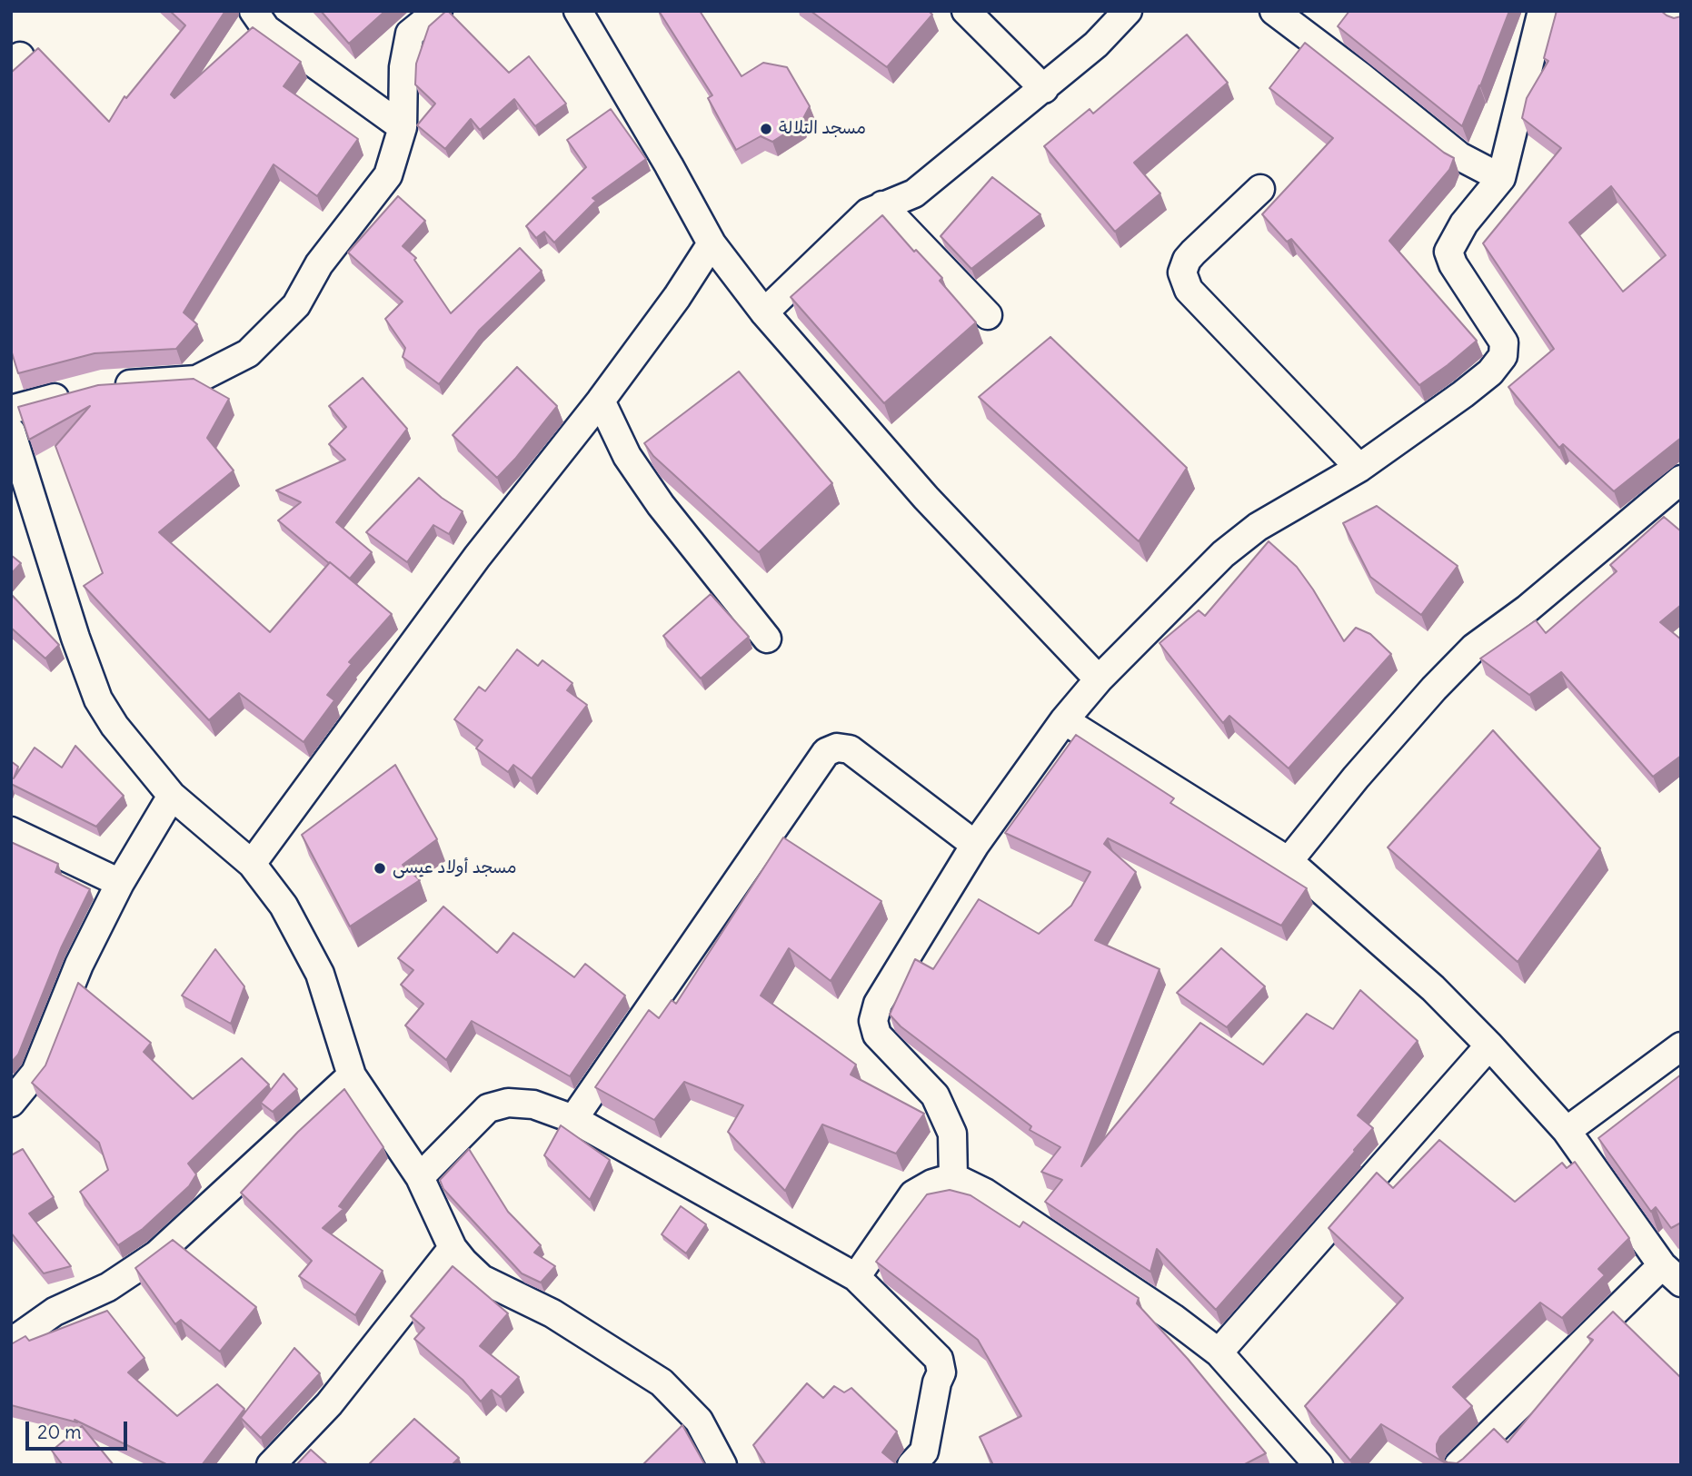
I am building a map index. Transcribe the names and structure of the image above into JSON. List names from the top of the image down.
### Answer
{
  "places": ["مسجد التلالة", "مسجد أولاد عيسى"],
  "scale_bar": "20 m"
}
